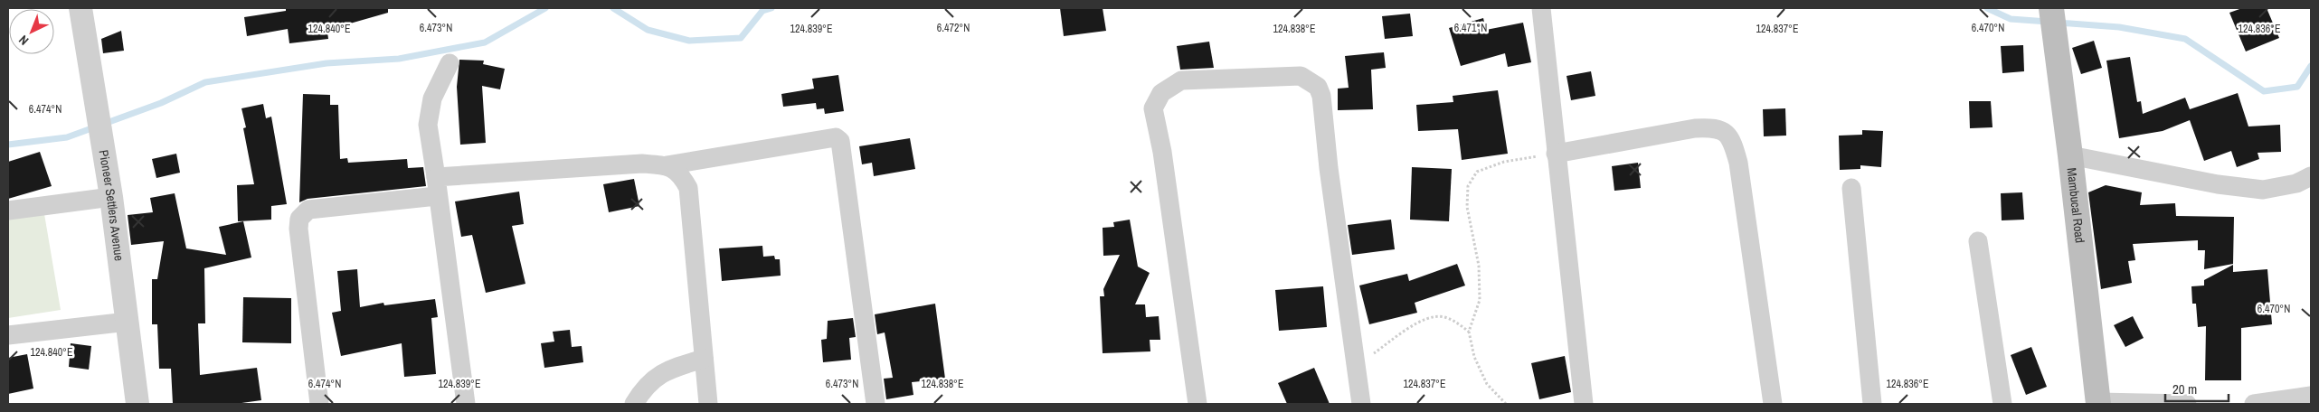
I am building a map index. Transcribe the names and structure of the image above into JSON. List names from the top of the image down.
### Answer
{
  "streets": {
    "main road": ["Mambucal Road"],
    "street": ["Pioneer Settlers Avenue"]
  },
  "scale_bar": "20 m",
  "north": "bottom left",
  "coordinates": [
    "6.473°N",
    "6.472°N",
    "6.470°N",
    "6.471°N",
    "124.836°E",
    "124.840°E",
    "124.839°E",
    "124.838°E",
    "124.837°E",
    "6.474°N"
  ]
}
